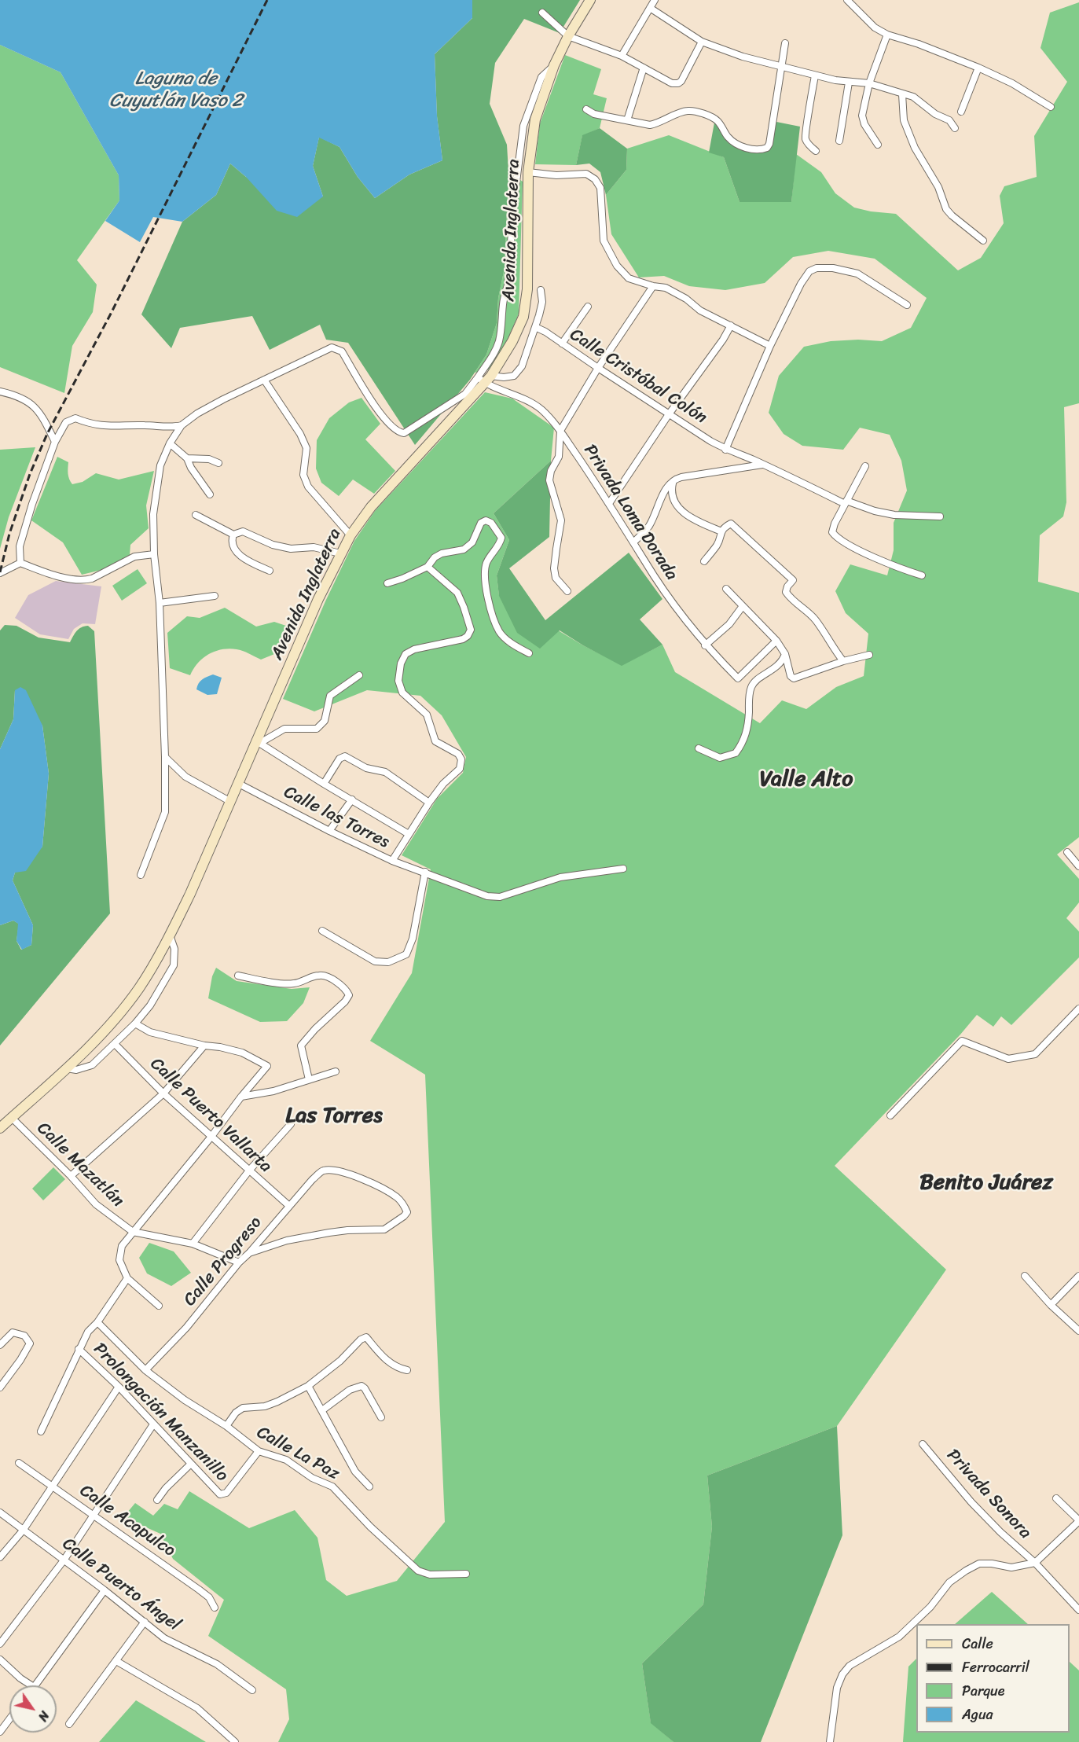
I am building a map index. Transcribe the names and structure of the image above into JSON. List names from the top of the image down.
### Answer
{
  "streets": {
    "main road": ["Avenida Inglaterra"],
    "street": [
      "Calle Cristóbal Colón",
      "Privada Loma Dorada",
      "Calle las Torres",
      "Calle Puerto Vallarta",
      "Calle Mazatlán",
      "Calle Progreso",
      "Prolongación Manzanillo",
      "Calle La Paz",
      "Privada Sonora",
      "Calle Acapulco",
      "Calle Puerto Ángel"
    ]
  },
  "crossings": [
    ["Avenida Inglaterra", "Privada Loma Dorada"],
    ["Avenida Inglaterra", "Calle las Torres"],
    ["Avenida Inglaterra", "Calle Mazatlán"],
    ["Calle Puerto Vallarta", "Calle Progreso"],
    ["Calle Mazatlán", "Calle Progreso"],
    ["Calle Progreso", "Calle La Paz"],
    ["Prolongación Manzanillo", "Calle La Paz"]
  ],
  "districts": ["Valle Alto", "Las Torres", "Benito Juárez"],
  "water": ["Laguna de Cuyutlán Vaso 2"],
  "legend": [
    "Calle",
    "Ferrocarril",
    "Parque",
    "Agua"
  ],
  "north": "bottom right"
}
